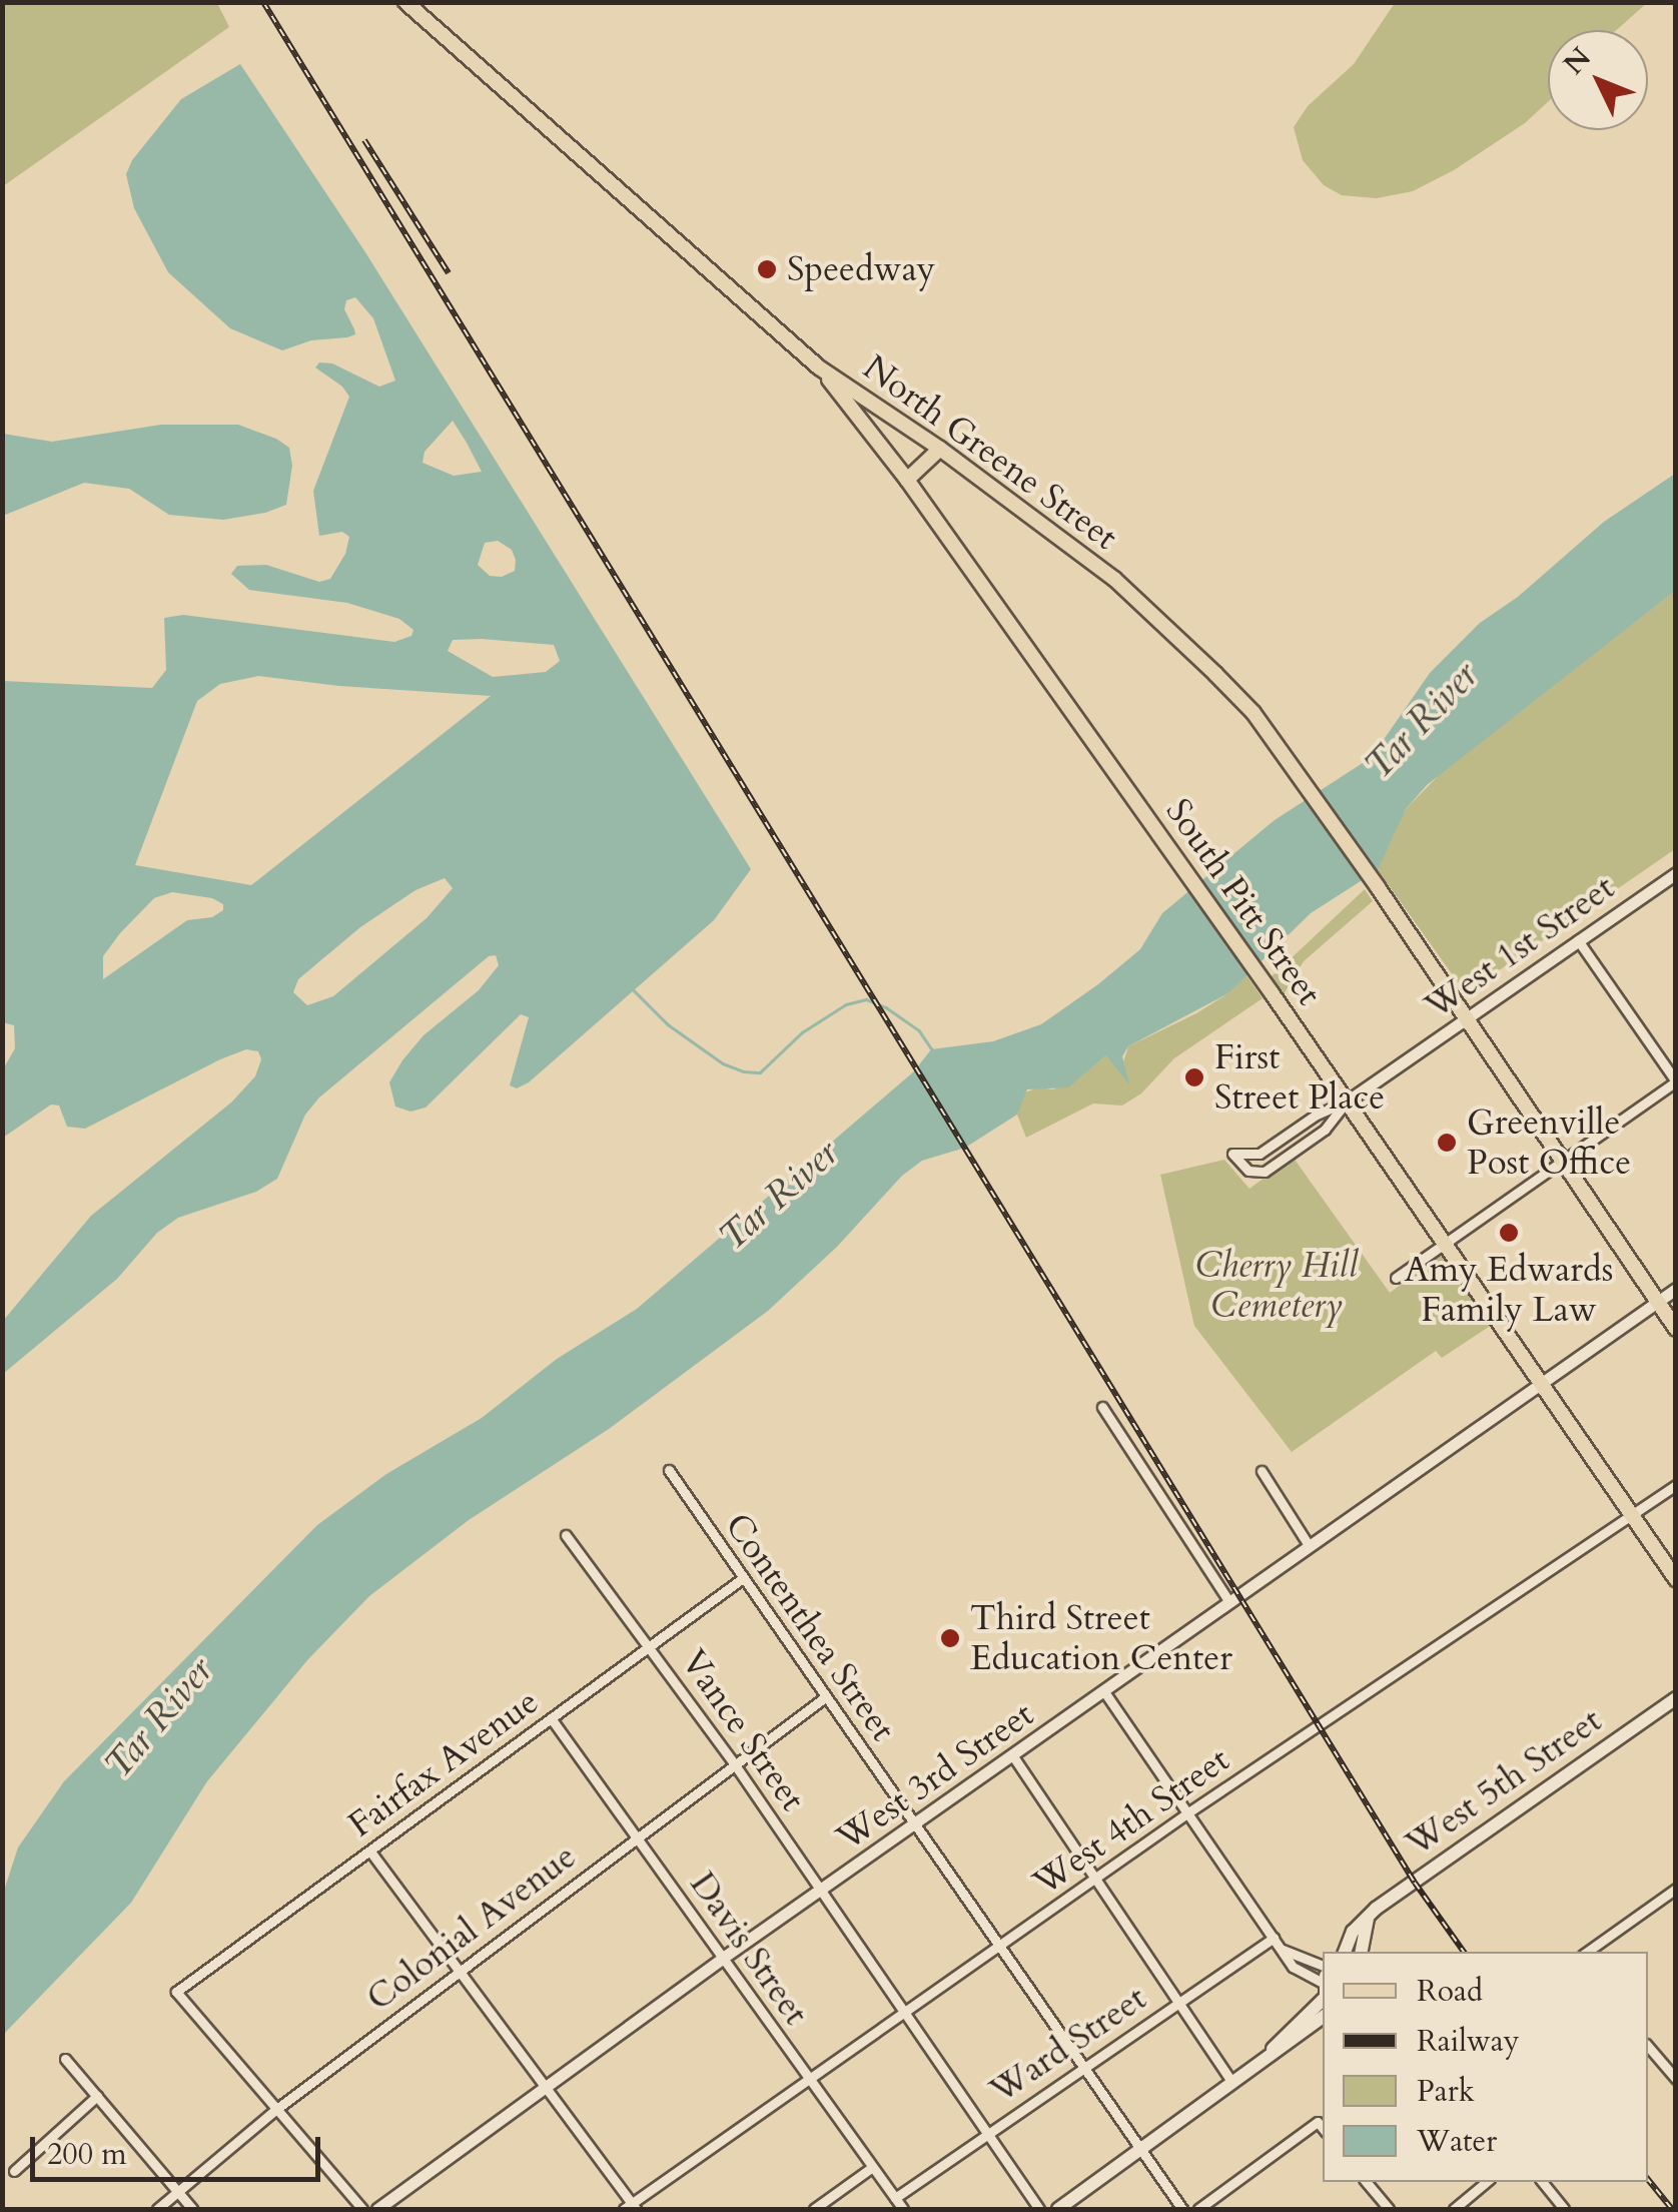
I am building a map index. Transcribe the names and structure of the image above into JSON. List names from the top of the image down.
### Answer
{
  "streets": {
    "main road": ["North Greene Street", "South Pitt Street", "West 5th Street"],
    "street": [
      "West 1st Street",
      "Contenthea Street",
      "Vance Street",
      "Fairfax Avenue",
      "West 3rd Street",
      "West 4th Street",
      "Colonial Avenue",
      "Davis Street",
      "Ward Street"
    ]
  },
  "crossings": [
    ["North Greene Street", "South Pitt Street"],
    ["North Greene Street", "West 1st Street"],
    ["North Greene Street", "West 3rd Street"],
    ["South Pitt Street", "West 1st Street"],
    ["South Pitt Street", "West 3rd Street"],
    ["South Pitt Street", "West 4th Street"],
    ["Contenthea Street", "Fairfax Avenue"],
    ["Contenthea Street", "West 3rd Street"],
    ["Contenthea Street", "West 4th Street"],
    ["Contenthea Street", "Colonial Avenue"],
    ["Contenthea Street", "Ward Street"],
    ["Vance Street", "Fairfax Avenue"],
    ["Vance Street", "West 3rd Street"],
    ["Vance Street", "West 4th Street"],
    ["Vance Street", "Colonial Avenue"],
    ["Vance Street", "Ward Street"],
    ["Fairfax Avenue", "Colonial Avenue"],
    ["Fairfax Avenue", "Davis Street"],
    ["West 3rd Street", "Davis Street"],
    ["West 4th Street", "Davis Street"],
    ["Colonial Avenue", "Davis Street"],
    ["Davis Street", "Ward Street"]
  ],
  "water": ["Tar River"],
  "parks": ["Cherry Hill Cemetery"],
  "places": [
    "Speedway",
    "First Street Place",
    "Greenville Post Office",
    "Amy Edwards Family Law",
    "Third Street Education Center"
  ],
  "legend": [
    "Road",
    "Railway",
    "Park",
    "Water"
  ],
  "scale_bar": "200 m",
  "north": "top left"
}
